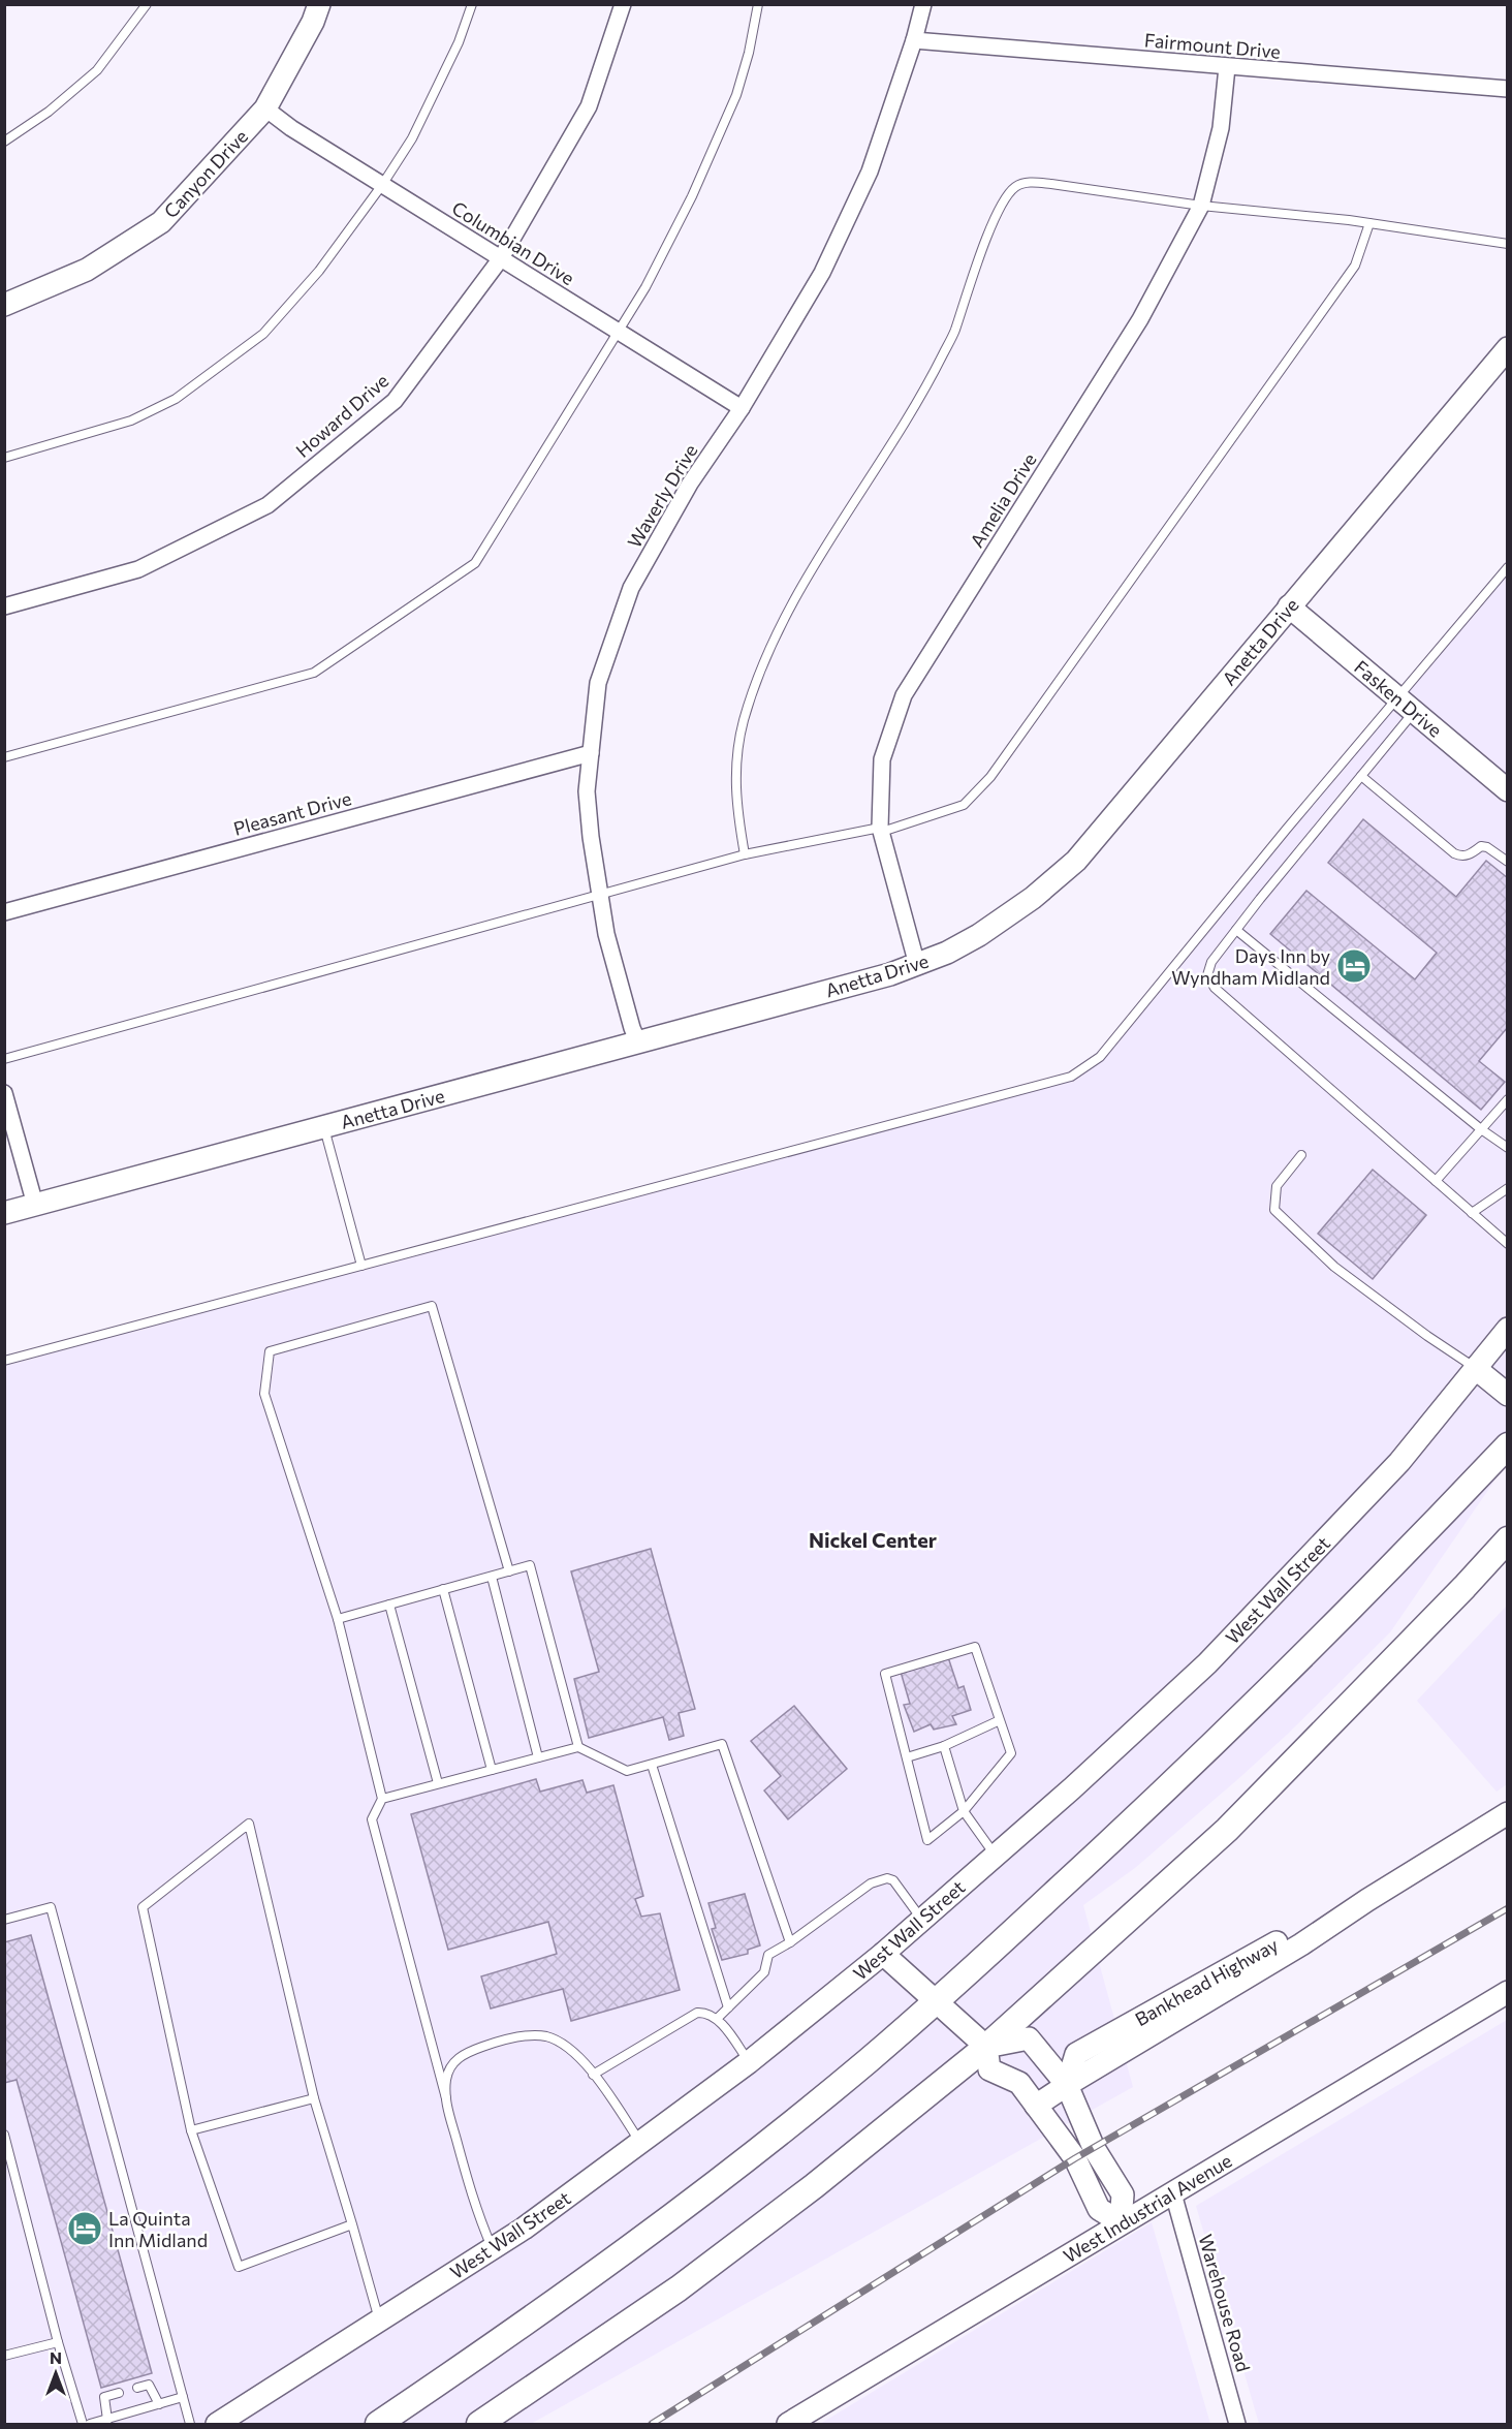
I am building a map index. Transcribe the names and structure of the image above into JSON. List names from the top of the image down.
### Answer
{
  "streets": {
    "street": [
      "Fairmount Drive",
      "Canyon Drive",
      "Columbian Drive",
      "Howard Drive",
      "Waverly Drive",
      "Amelia Drive",
      "Anetta Drive",
      "Fasken Drive",
      "Pleasant Drive",
      "West Wall Street",
      "Bankhead Highway",
      "West Industrial Avenue",
      "Warehouse Road"
    ]
  },
  "crossings": [
    ["Fairmount Drive", "Waverly Drive"],
    ["Fairmount Drive", "Amelia Drive"],
    ["Canyon Drive", "Columbian Drive"],
    ["Columbian Drive", "Howard Drive"],
    ["Columbian Drive", "Waverly Drive"],
    ["Waverly Drive", "Anetta Drive"],
    ["Waverly Drive", "Pleasant Drive"],
    ["Amelia Drive", "Anetta Drive"],
    ["Anetta Drive", "Fasken Drive"],
    ["West Industrial Avenue", "Warehouse Road"]
  ],
  "districts": ["Nickel Center"],
  "places": {
    "hotel": ["Days Inn by Wyndham Midland", "La Quinta Inn Midland"]
  },
  "north": "top"
}
